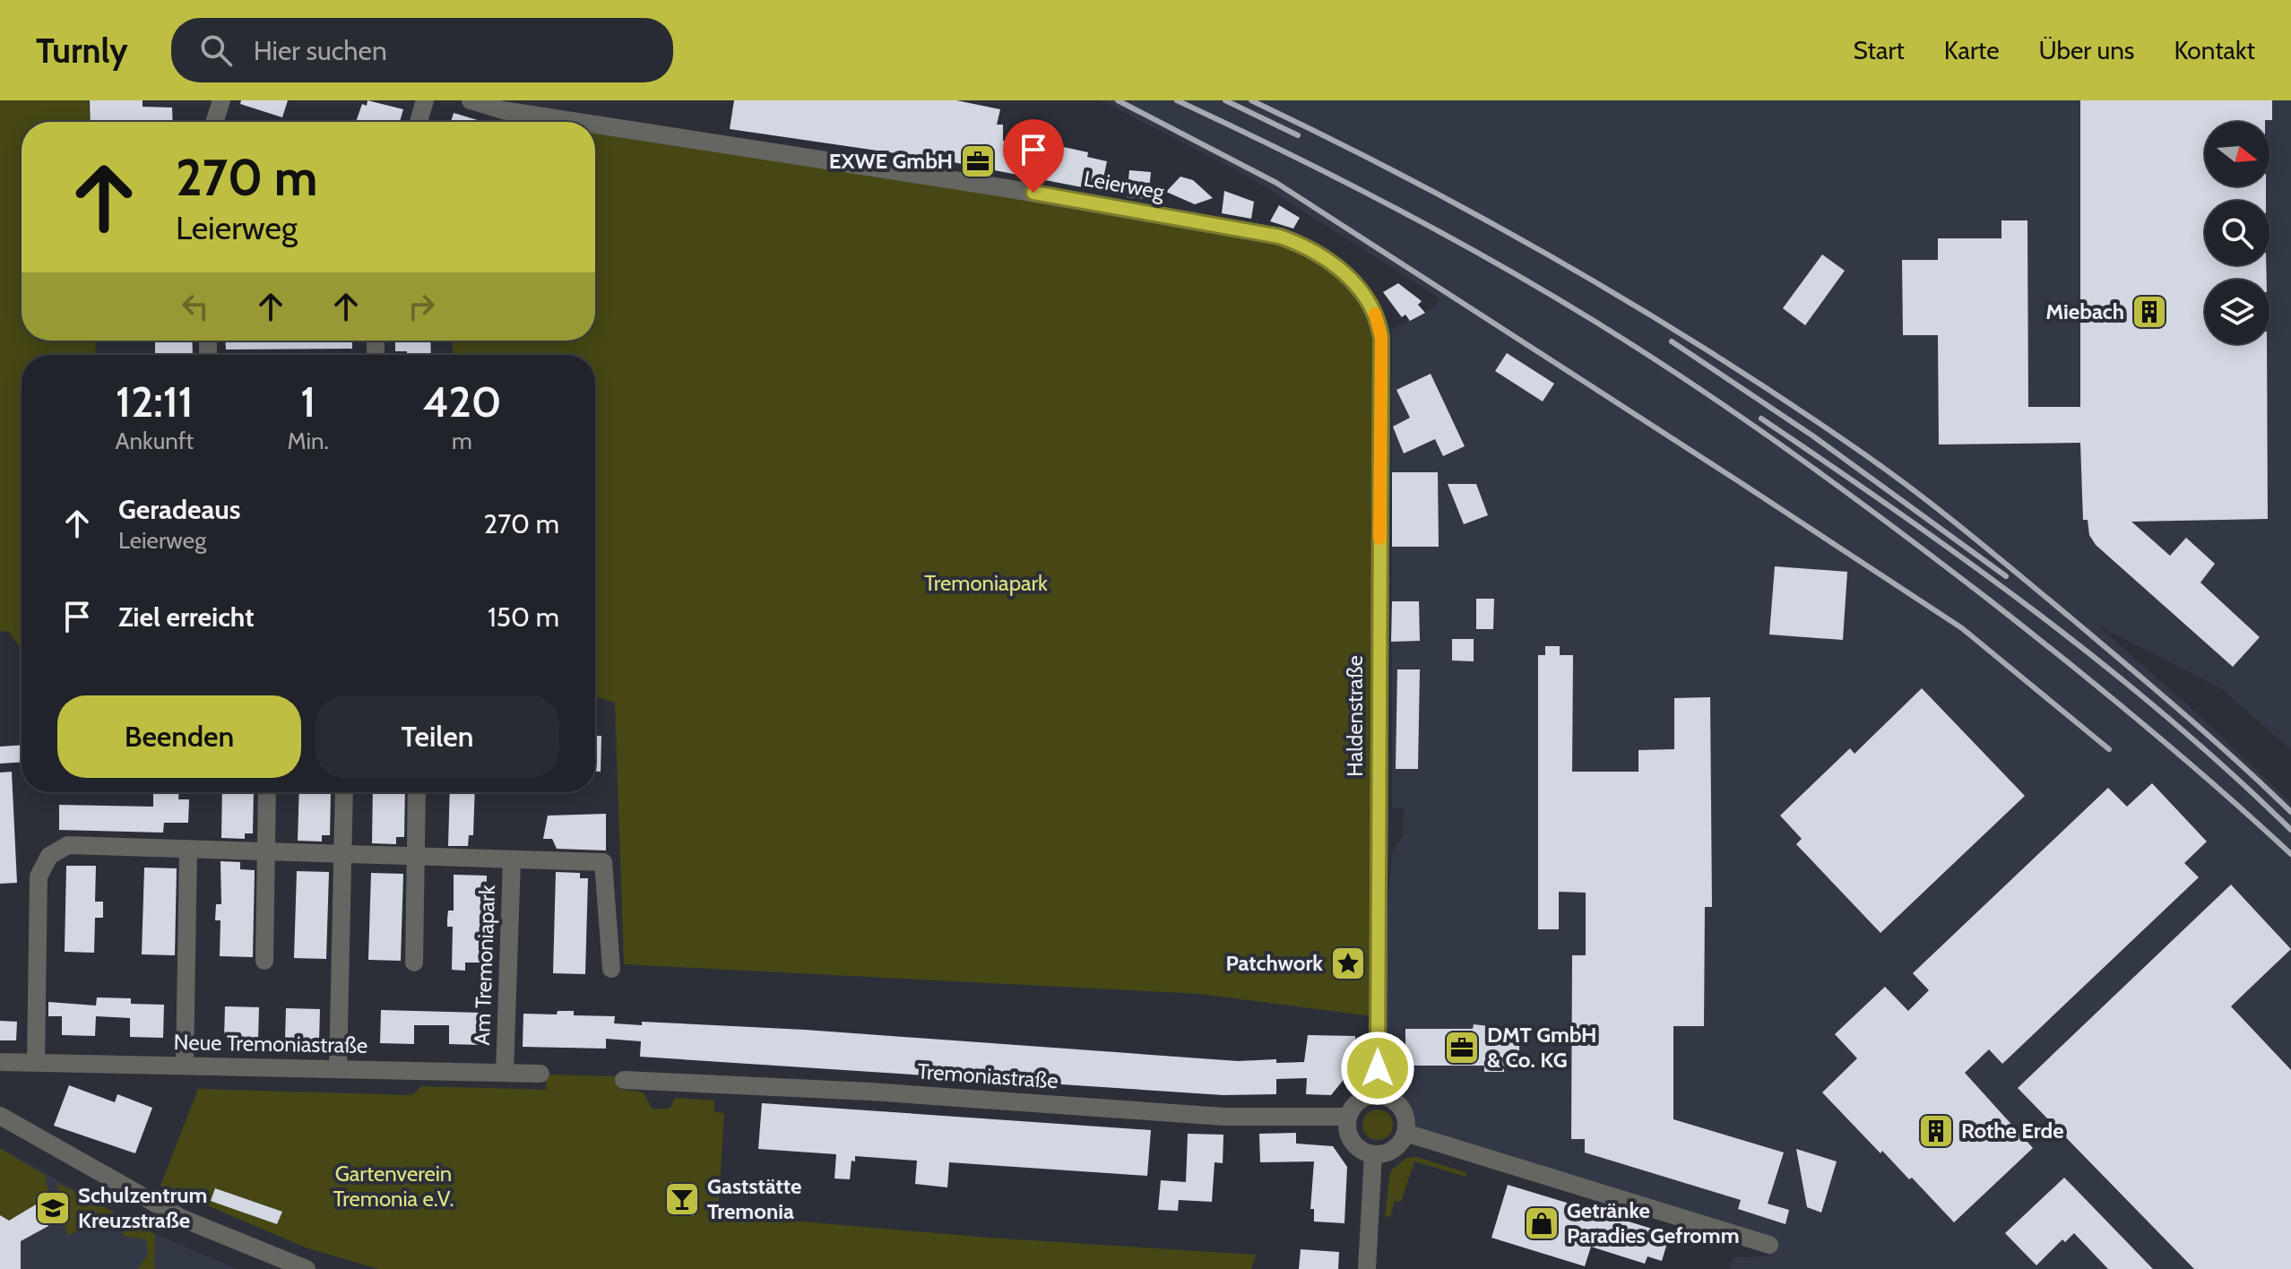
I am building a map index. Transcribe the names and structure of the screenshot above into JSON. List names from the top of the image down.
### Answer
{
  "streets": {
    "street": [
      "Leierweg",
      "Haldenstraße",
      "Am Tremoniapark",
      "Neue Tremoniastraße",
      "Tremoniastraße"
    ]
  },
  "crossings": [
    ["Leierweg", "Haldenstraße"],
    ["Haldenstraße", "Tremoniastraße"],
    ["Am Tremoniapark", "Neue Tremoniastraße"]
  ],
  "parks": ["Tremoniapark", "Gartenverein Tremonia e.V."],
  "places": {
    "office": ["EXWE GmbH", "DMT GmbH & Co. KG"],
    "building": ["Miebach", "Rothe Erde"],
    "place": ["Patchwork"],
    "bar": ["Gaststätte Tremonia"],
    "school or university": ["Schulzentrum Kreuzstraße"],
    "shop": ["Getränke Paradies Gefromm"]
  },
  "north": "right",
  "page": {
    "header": "Turnly",
    "search": "Hier suchen",
    "nav": [
      "Start",
      "Karte",
      "Über uns",
      "Kontakt"
    ],
    "turn": ["270 m", "Leierweg"],
    "eta": [
      "12:11",
      "Ankunft",
      "1",
      "Min.",
      "420",
      "m"
    ],
    "list": [
      {
        "name": "Geradeaus",
        "note": "Leierweg",
        "value": "270 m"
      },
      {
        "name": "Ziel erreicht",
        "value": "150 m"
      }
    ],
    "buttons": ["Beenden", "Teilen"]
  }
}
